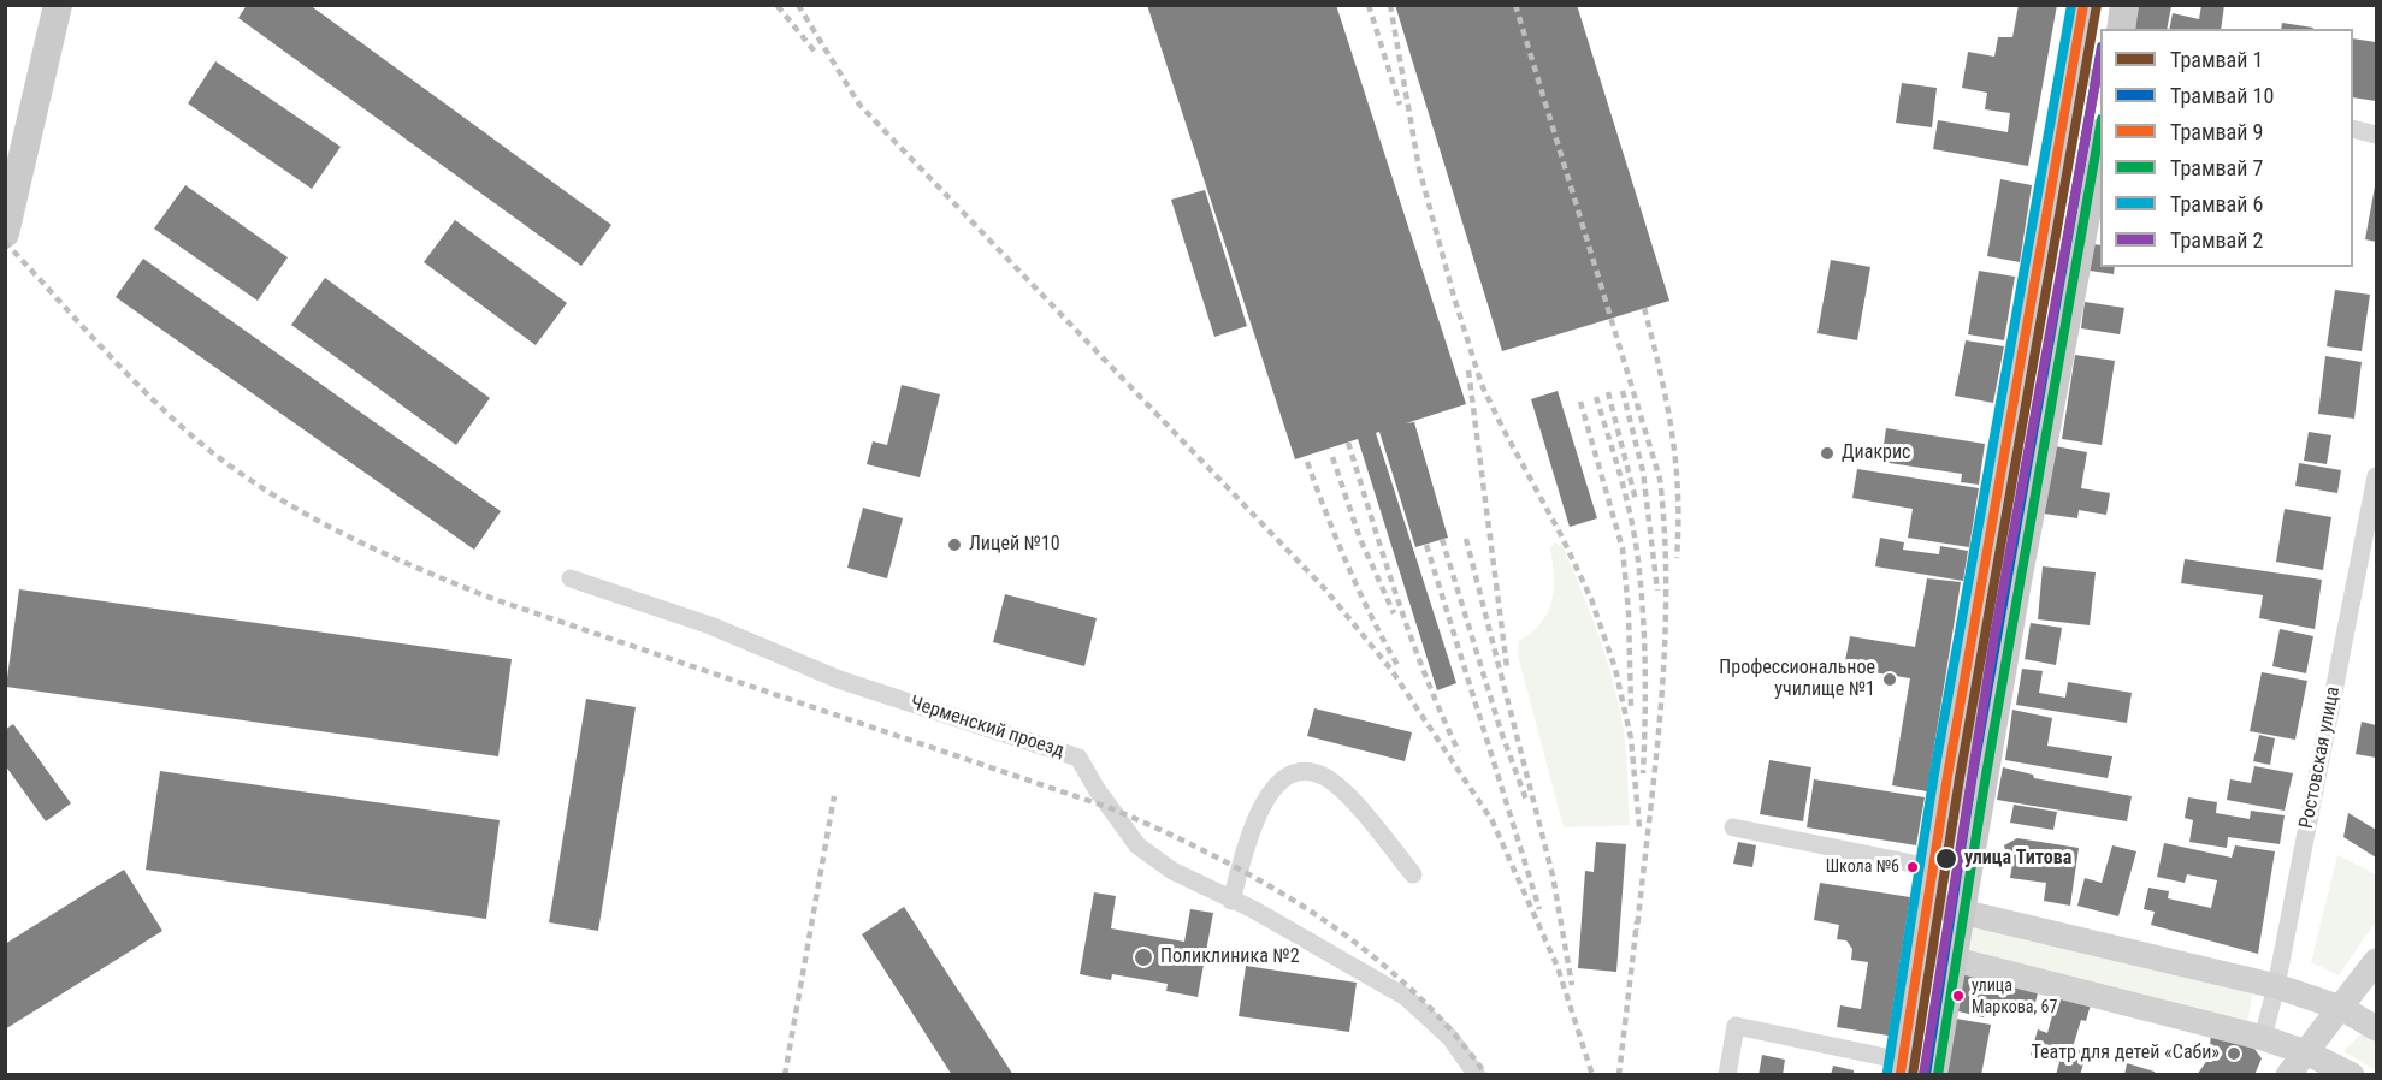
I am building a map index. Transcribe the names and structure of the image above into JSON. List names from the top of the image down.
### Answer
{
  "streets": {
    "street": ["Черменский проезд", "Ростовская улица"]
  },
  "places": [
    "Диакрис",
    "Лицей №10",
    "Профессиональное училище №1",
    "улица Титова",
    "Школа №6",
    "Поликлиника №2",
    "улица Маркова, 67",
    "Театр для детей «Саби»"
  ],
  "lines": [
    "tram line 1",
    "tram line 9",
    "tram line 6",
    "tram line 10",
    "tram line 2",
    "tram line 7"
  ],
  "legend": [
    "Трамвай 1",
    "Трамвай 10",
    "Трамвай 9",
    "Трамвай 7",
    "Трамвай 6",
    "Трамвай 2"
  ]
}
